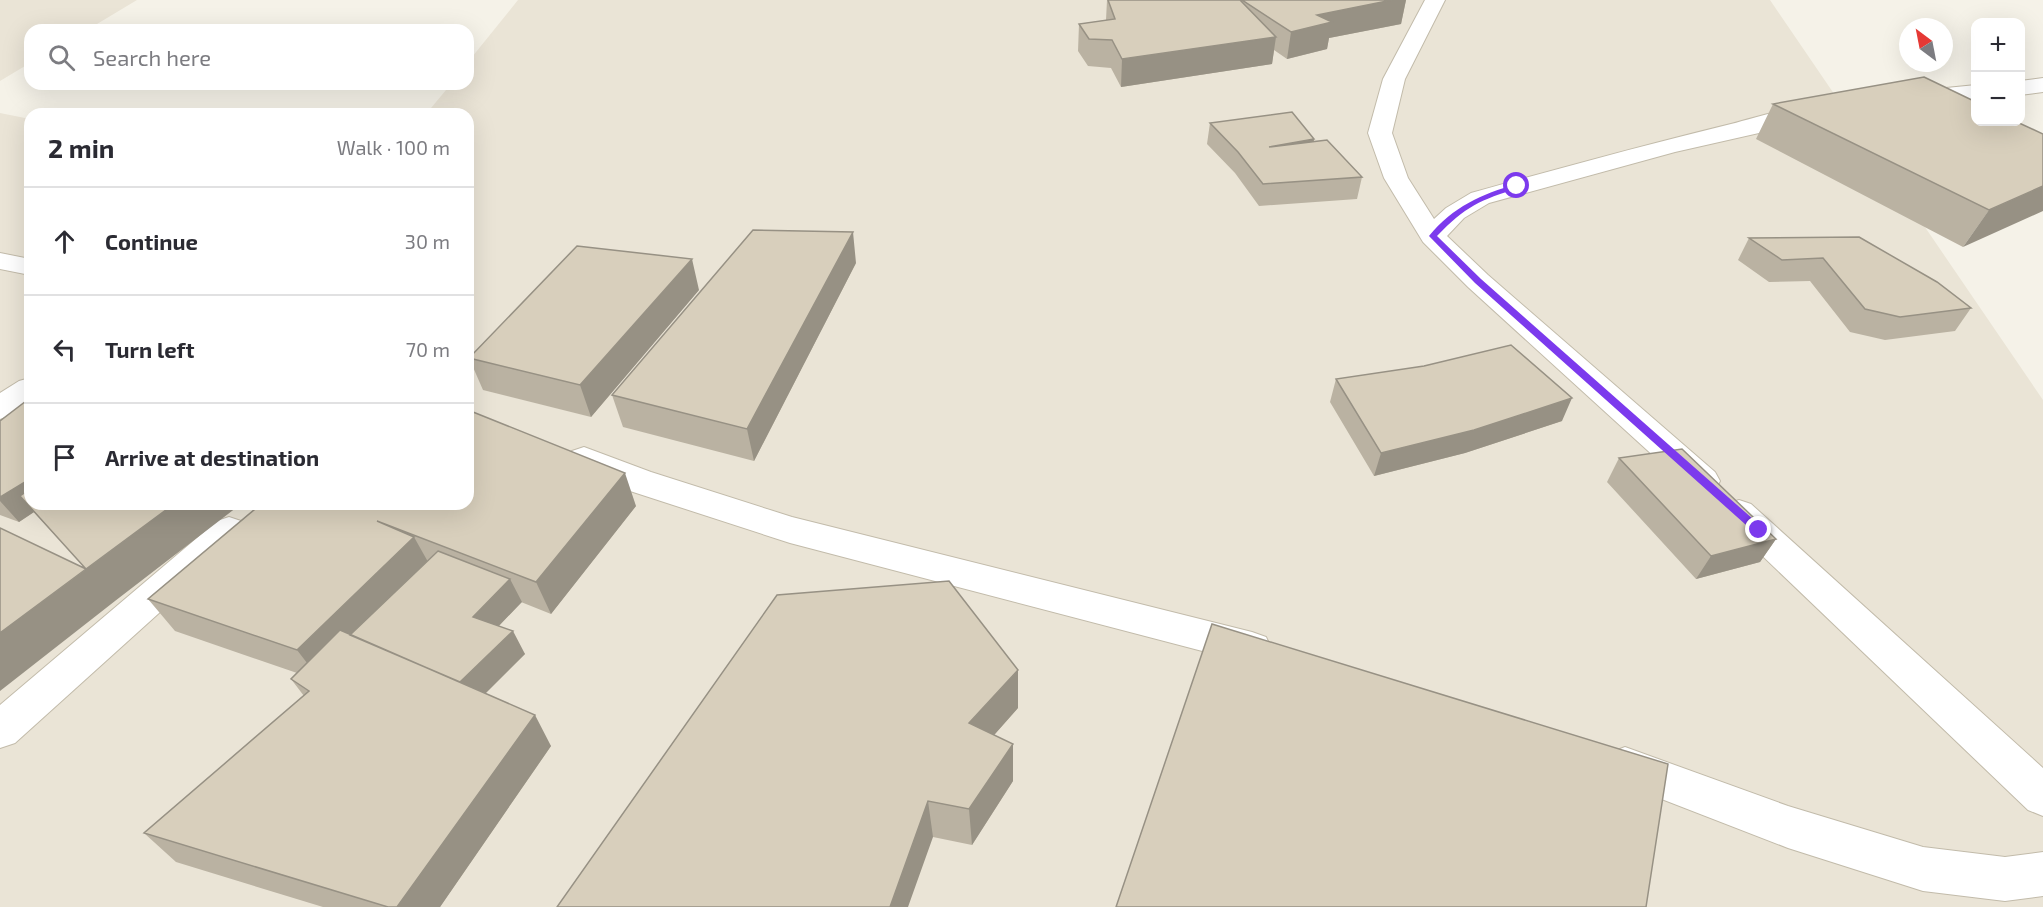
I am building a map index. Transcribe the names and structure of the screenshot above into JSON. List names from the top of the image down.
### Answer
{
  "north": "top left",
  "page": {
    "map_buttons": ["+", "−"],
    "search": "Search here",
    "heading": ["2 min", "Walk · 100 m"],
    "list": [
      ["Continue", "30 m"],
      ["Turn left", "70 m"],
      "Arrive at destination"
    ]
  }
}
